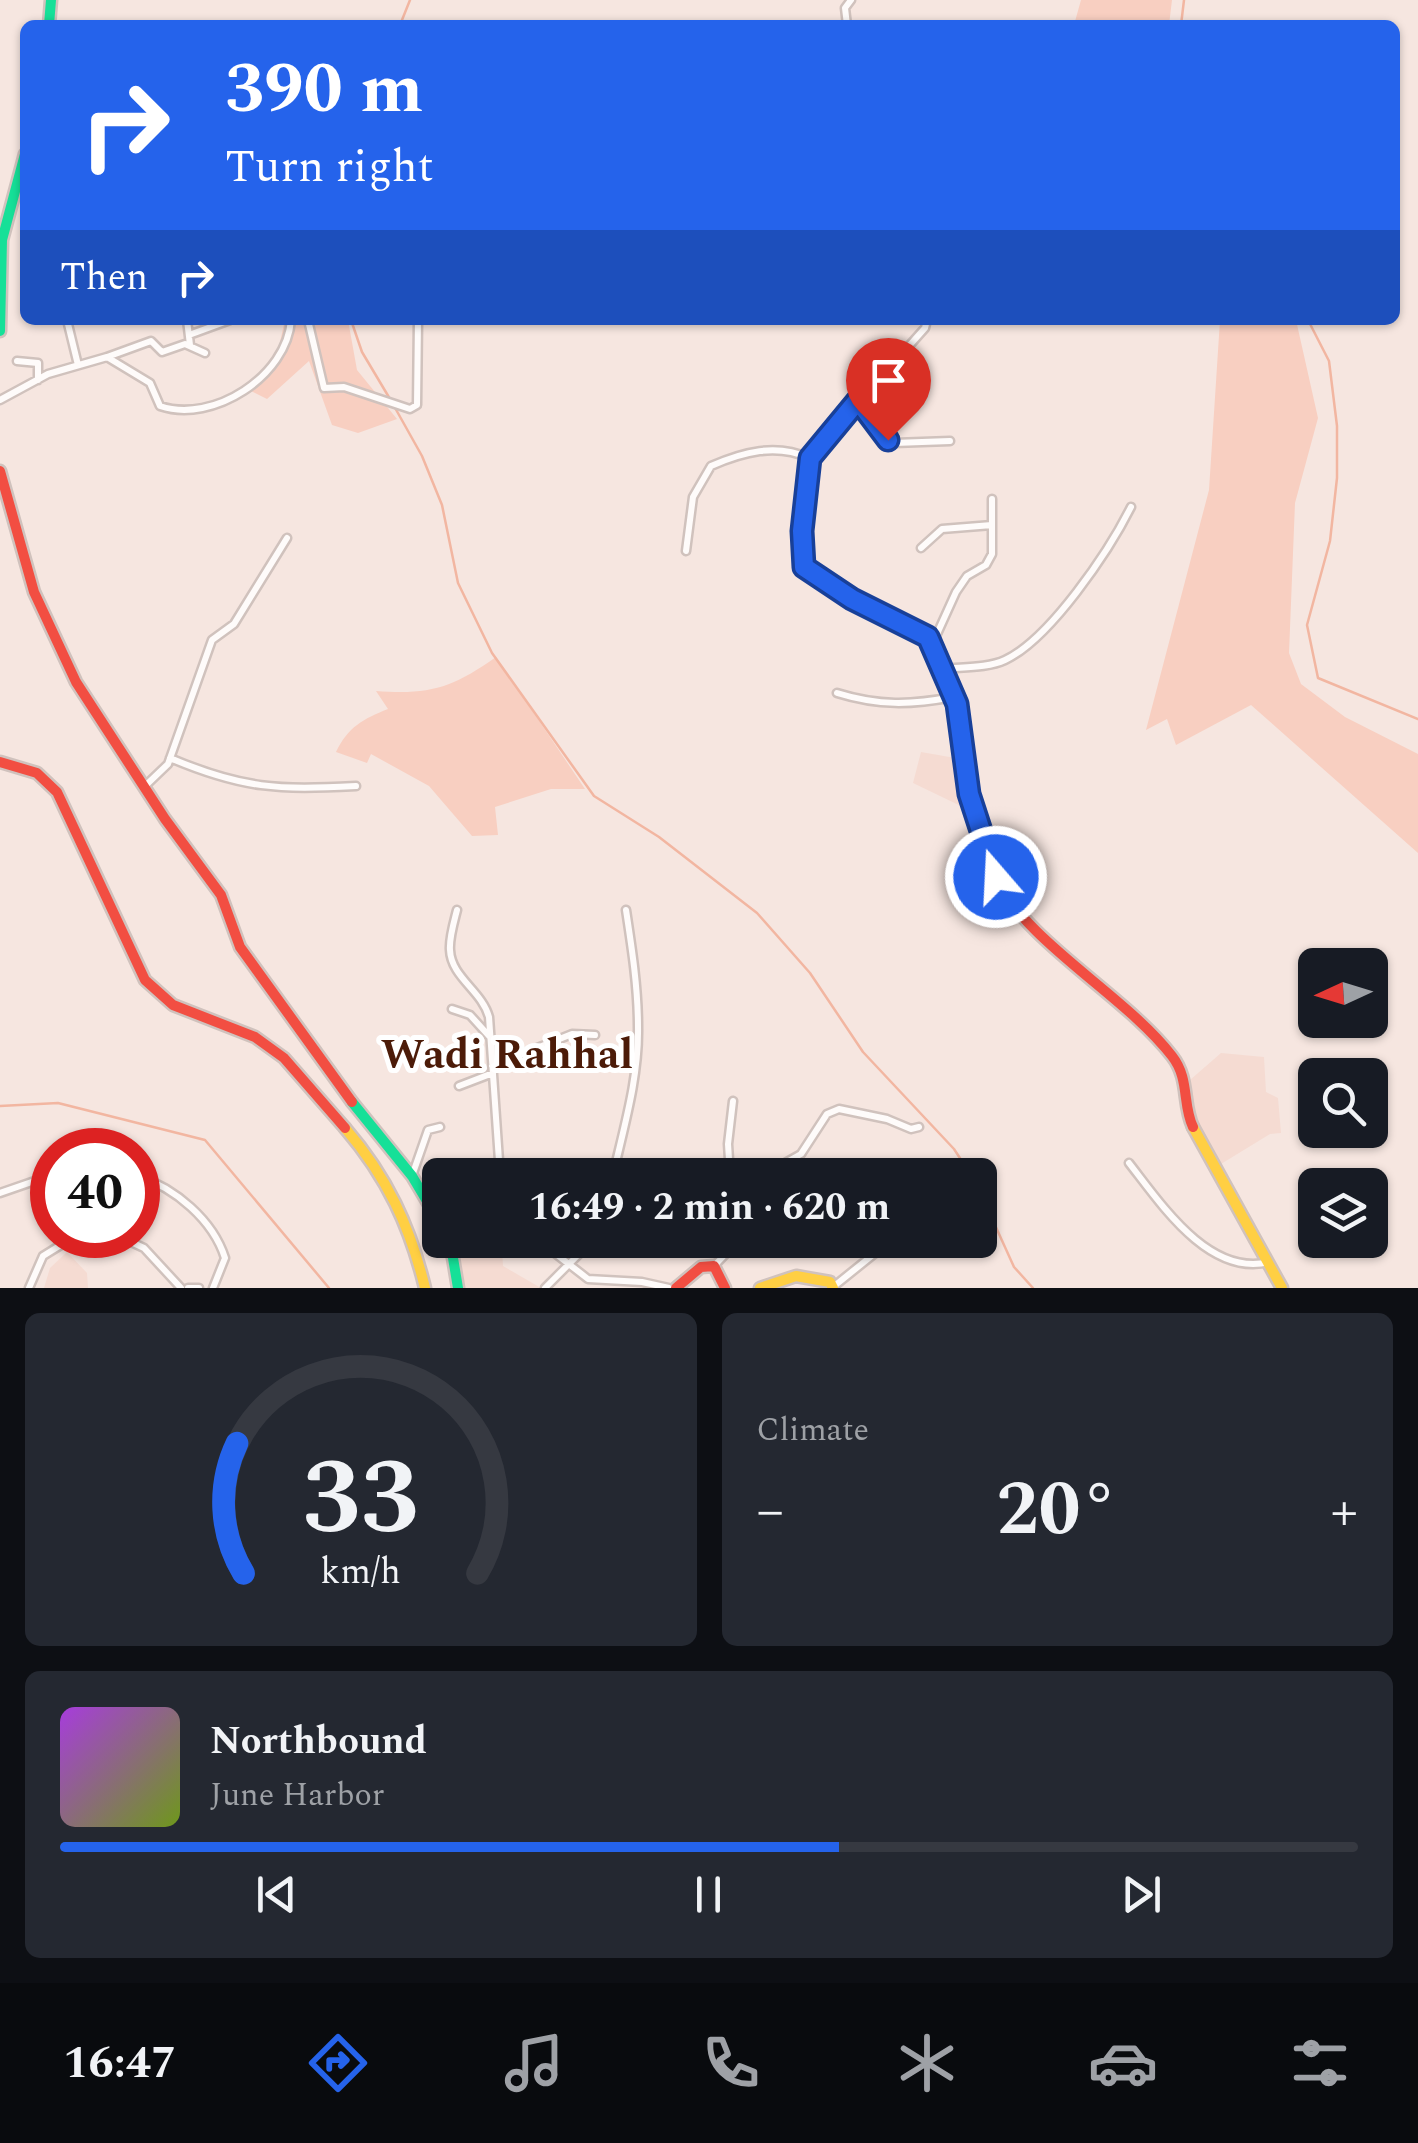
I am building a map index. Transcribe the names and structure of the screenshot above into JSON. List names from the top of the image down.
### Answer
{
  "districts": ["Wadi Rahhal"],
  "north": "left",
  "page": {
    "turn": ["390 m", "Turn right"],
    "then": "Then",
    "limit": "40",
    "trip": "16:49 · 2 min · 620 m",
    "tile": "Climate",
    "heat": ["−", "20°", "+"],
    "song": ["Northbound", "June Harbor"],
    "tabs": "16:47",
    "gauge": ["33", "km/h"]
  }
}
